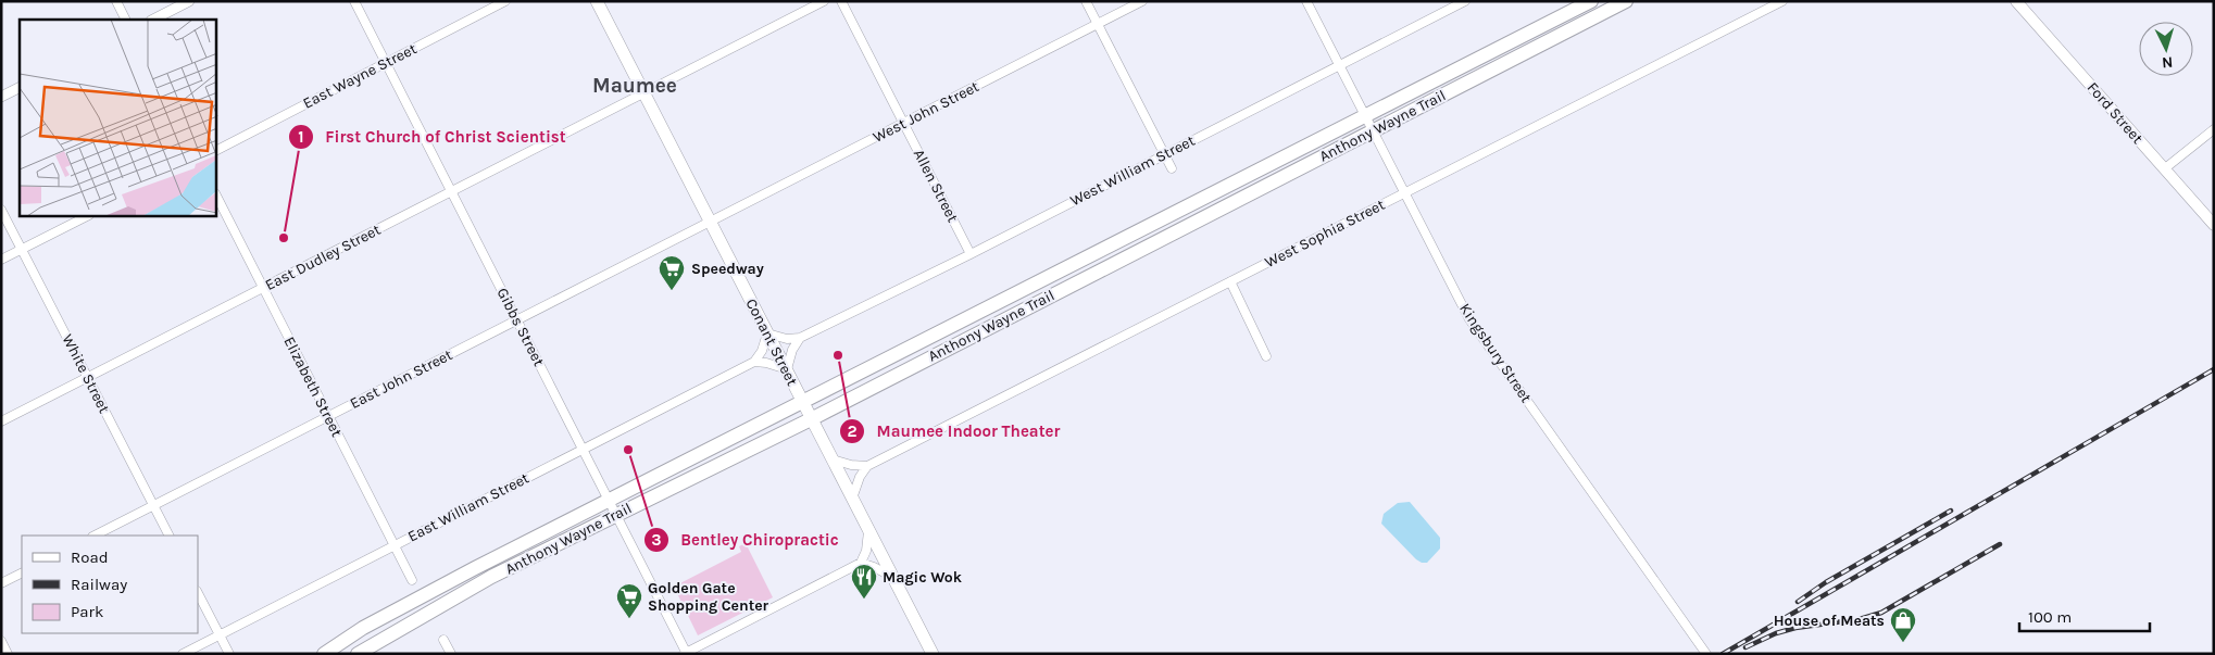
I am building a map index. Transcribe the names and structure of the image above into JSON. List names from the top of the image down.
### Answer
{
  "streets": {
    "highway": ["Anthony Wayne Trail"],
    "main road": ["Ford Street", "Conant Street"],
    "street": [
      "East Wayne Street",
      "West John Street",
      "West William Street",
      "Allen Street",
      "West Sophia Street",
      "East Dudley Street",
      "Gibbs Street",
      "Kingsbury Street",
      "White Street",
      "East John Street",
      "Elizabeth Street",
      "East William Street"
    ]
  },
  "crossings": [
    ["East Wayne Street", "Gibbs Street"],
    ["West John Street", "Allen Street"],
    ["West John Street", "Conant Street"],
    ["West John Street", "East John Street"],
    ["Anthony Wayne Trail", "Gibbs Street"],
    ["Anthony Wayne Trail", "Conant Street"],
    ["Anthony Wayne Trail", "Kingsbury Street"],
    ["West William Street", "Allen Street"],
    ["West William Street", "Kingsbury Street"],
    ["West Sophia Street", "Kingsbury Street"],
    ["East Dudley Street", "Gibbs Street"],
    ["East Dudley Street", "Conant Street"],
    ["East Dudley Street", "White Street"],
    ["East Dudley Street", "Elizabeth Street"],
    ["Gibbs Street", "East John Street"],
    ["Gibbs Street", "East William Street"],
    ["Conant Street", "East John Street"],
    ["White Street", "East John Street"],
    ["East John Street", "Elizabeth Street"],
    ["Elizabeth Street", "East William Street"]
  ],
  "districts": ["Maumee"],
  "places": {
    "other": ["First Church of Christ Scientist", "Maumee Indoor Theater", "Bentley Chiropractic"],
    "supermarket": ["Speedway", "Golden Gate Shopping Center"],
    "restaurant": ["Magic Wok"],
    "shop": ["House of Meats"]
  },
  "legend": ["Road", "Railway", "Park"],
  "scale_bar": "100 m",
  "north": "bottom"
}
